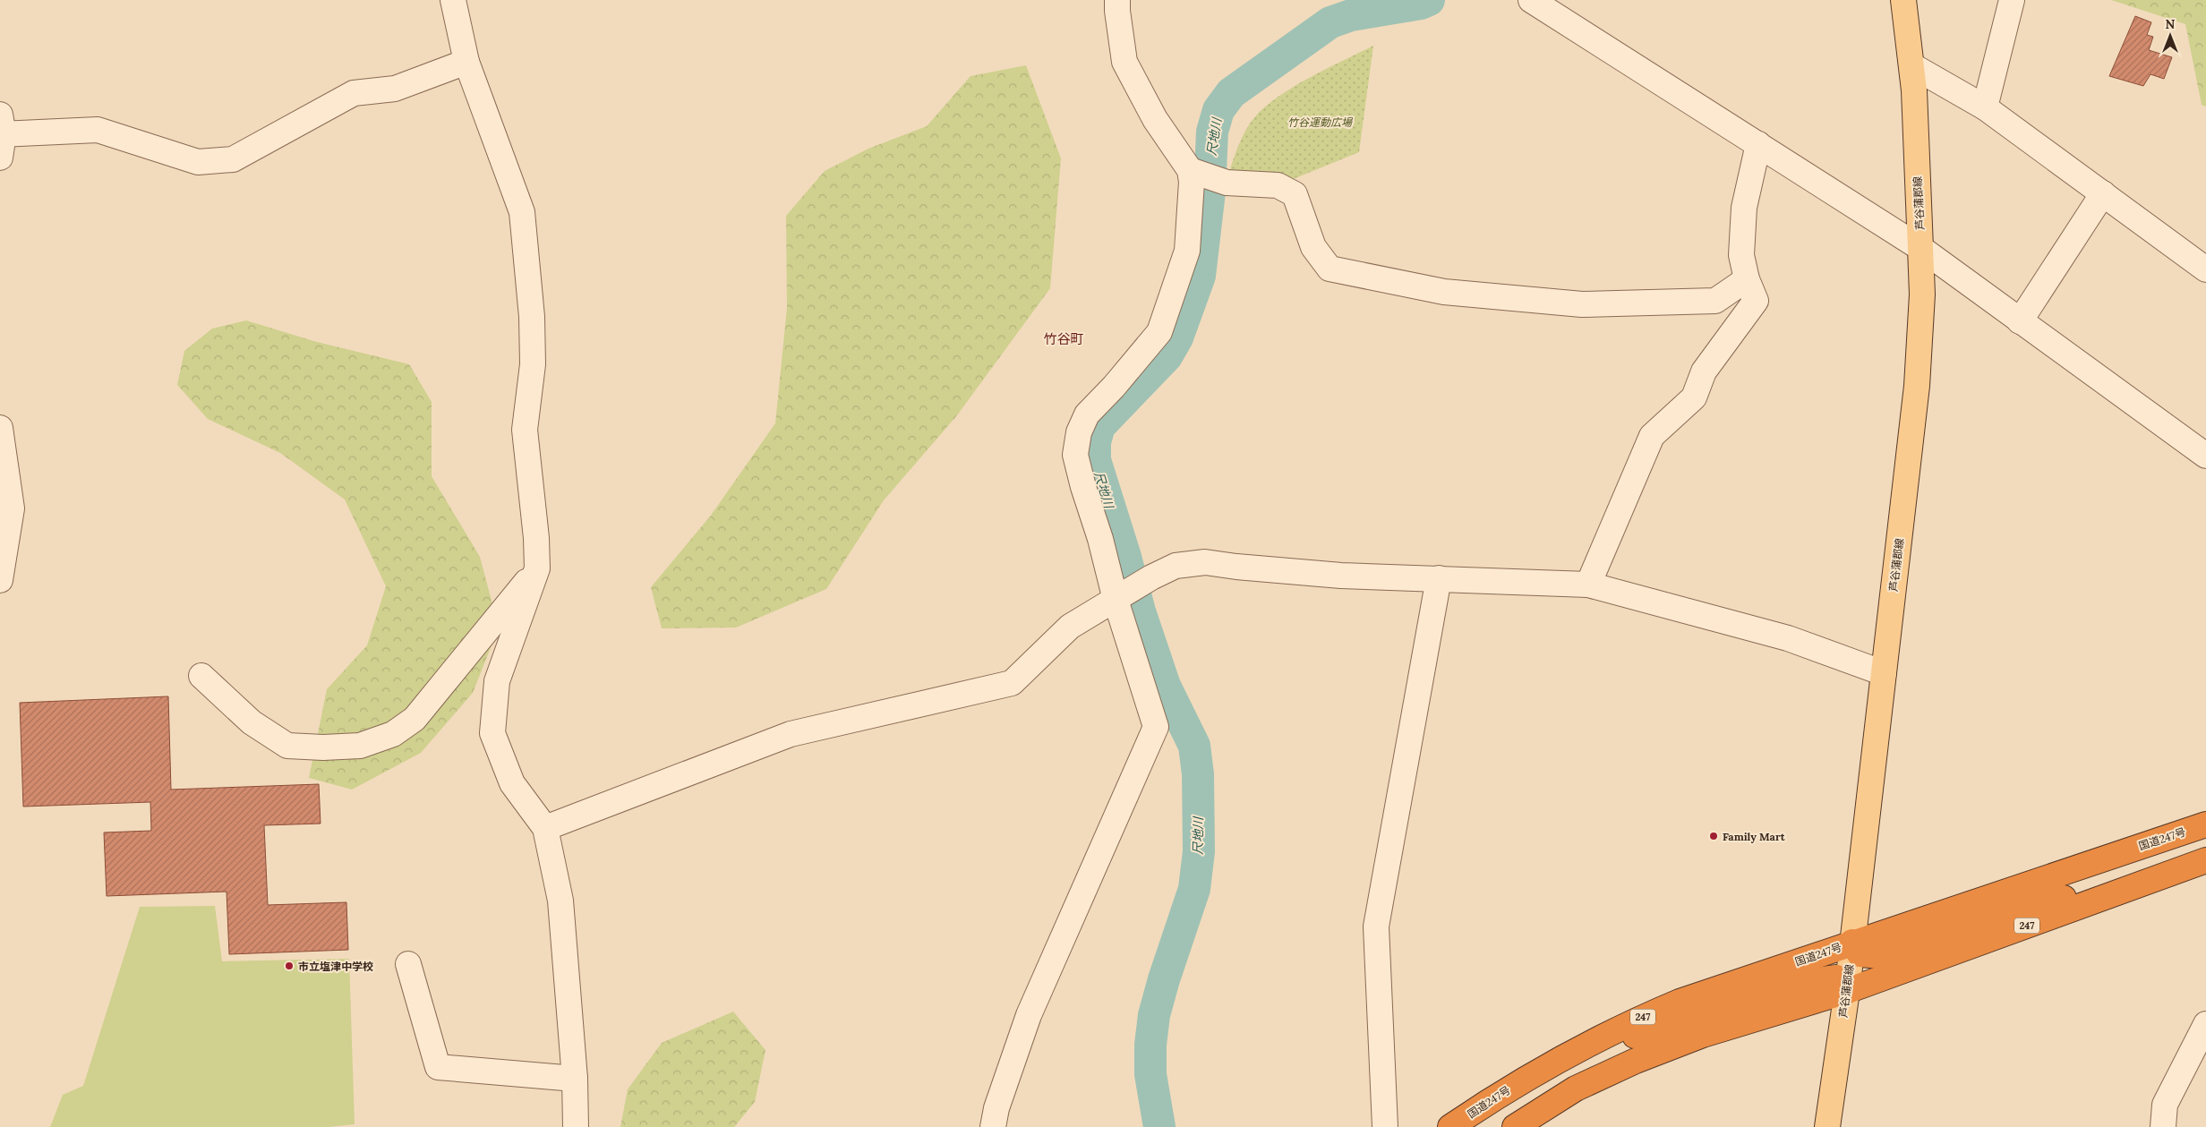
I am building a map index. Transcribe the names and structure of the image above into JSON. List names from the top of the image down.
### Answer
{
  "streets": {
    "highway": ["国道247号", "247"],
    "main road": ["芦谷蒲郡線"]
  },
  "crossings": [
    ["芦谷蒲郡線", "国道247号"],
    ["芦谷蒲郡線", "247"],
    ["国道247号", "247"]
  ],
  "districts": ["竹谷町"],
  "water": ["尺地川"],
  "parks": ["竹谷運動広場"],
  "places": ["Family Mart", "市立塩津中学校"],
  "north": "top"
}
